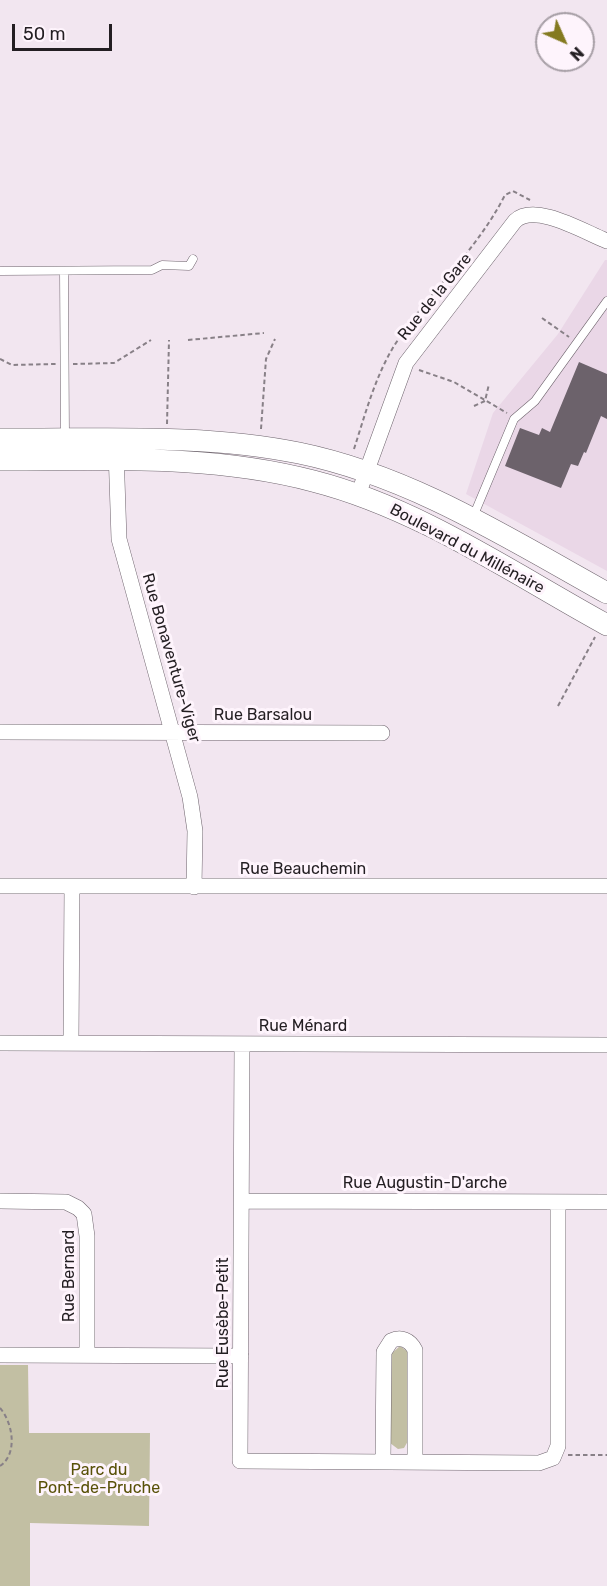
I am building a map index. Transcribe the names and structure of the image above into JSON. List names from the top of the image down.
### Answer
{
  "streets": {
    "street": [
      "Rue de la Gare",
      "Boulevard du Millénaire",
      "Rue Bonaventure-Viger",
      "Rue Barsalou",
      "Rue Beauchemin",
      "Rue Ménard",
      "Rue Augustin-D'arche",
      "Rue Bernard",
      "Rue Eusèbe-Petit"
    ]
  },
  "crossings": [
    ["Rue de la Gare", "Boulevard du Millénaire"],
    ["Boulevard du Millénaire", "Rue Bonaventure-Viger"],
    ["Rue Bonaventure-Viger", "Rue Barsalou"],
    ["Rue Bonaventure-Viger", "Rue Beauchemin"],
    ["Rue Ménard", "Rue Eusèbe-Petit"],
    ["Rue Augustin-D'arche", "Rue Eusèbe-Petit"]
  ],
  "parks": ["Parc du Pont-de-Pruche"],
  "scale_bar": "50 m",
  "north": "bottom right"
}
